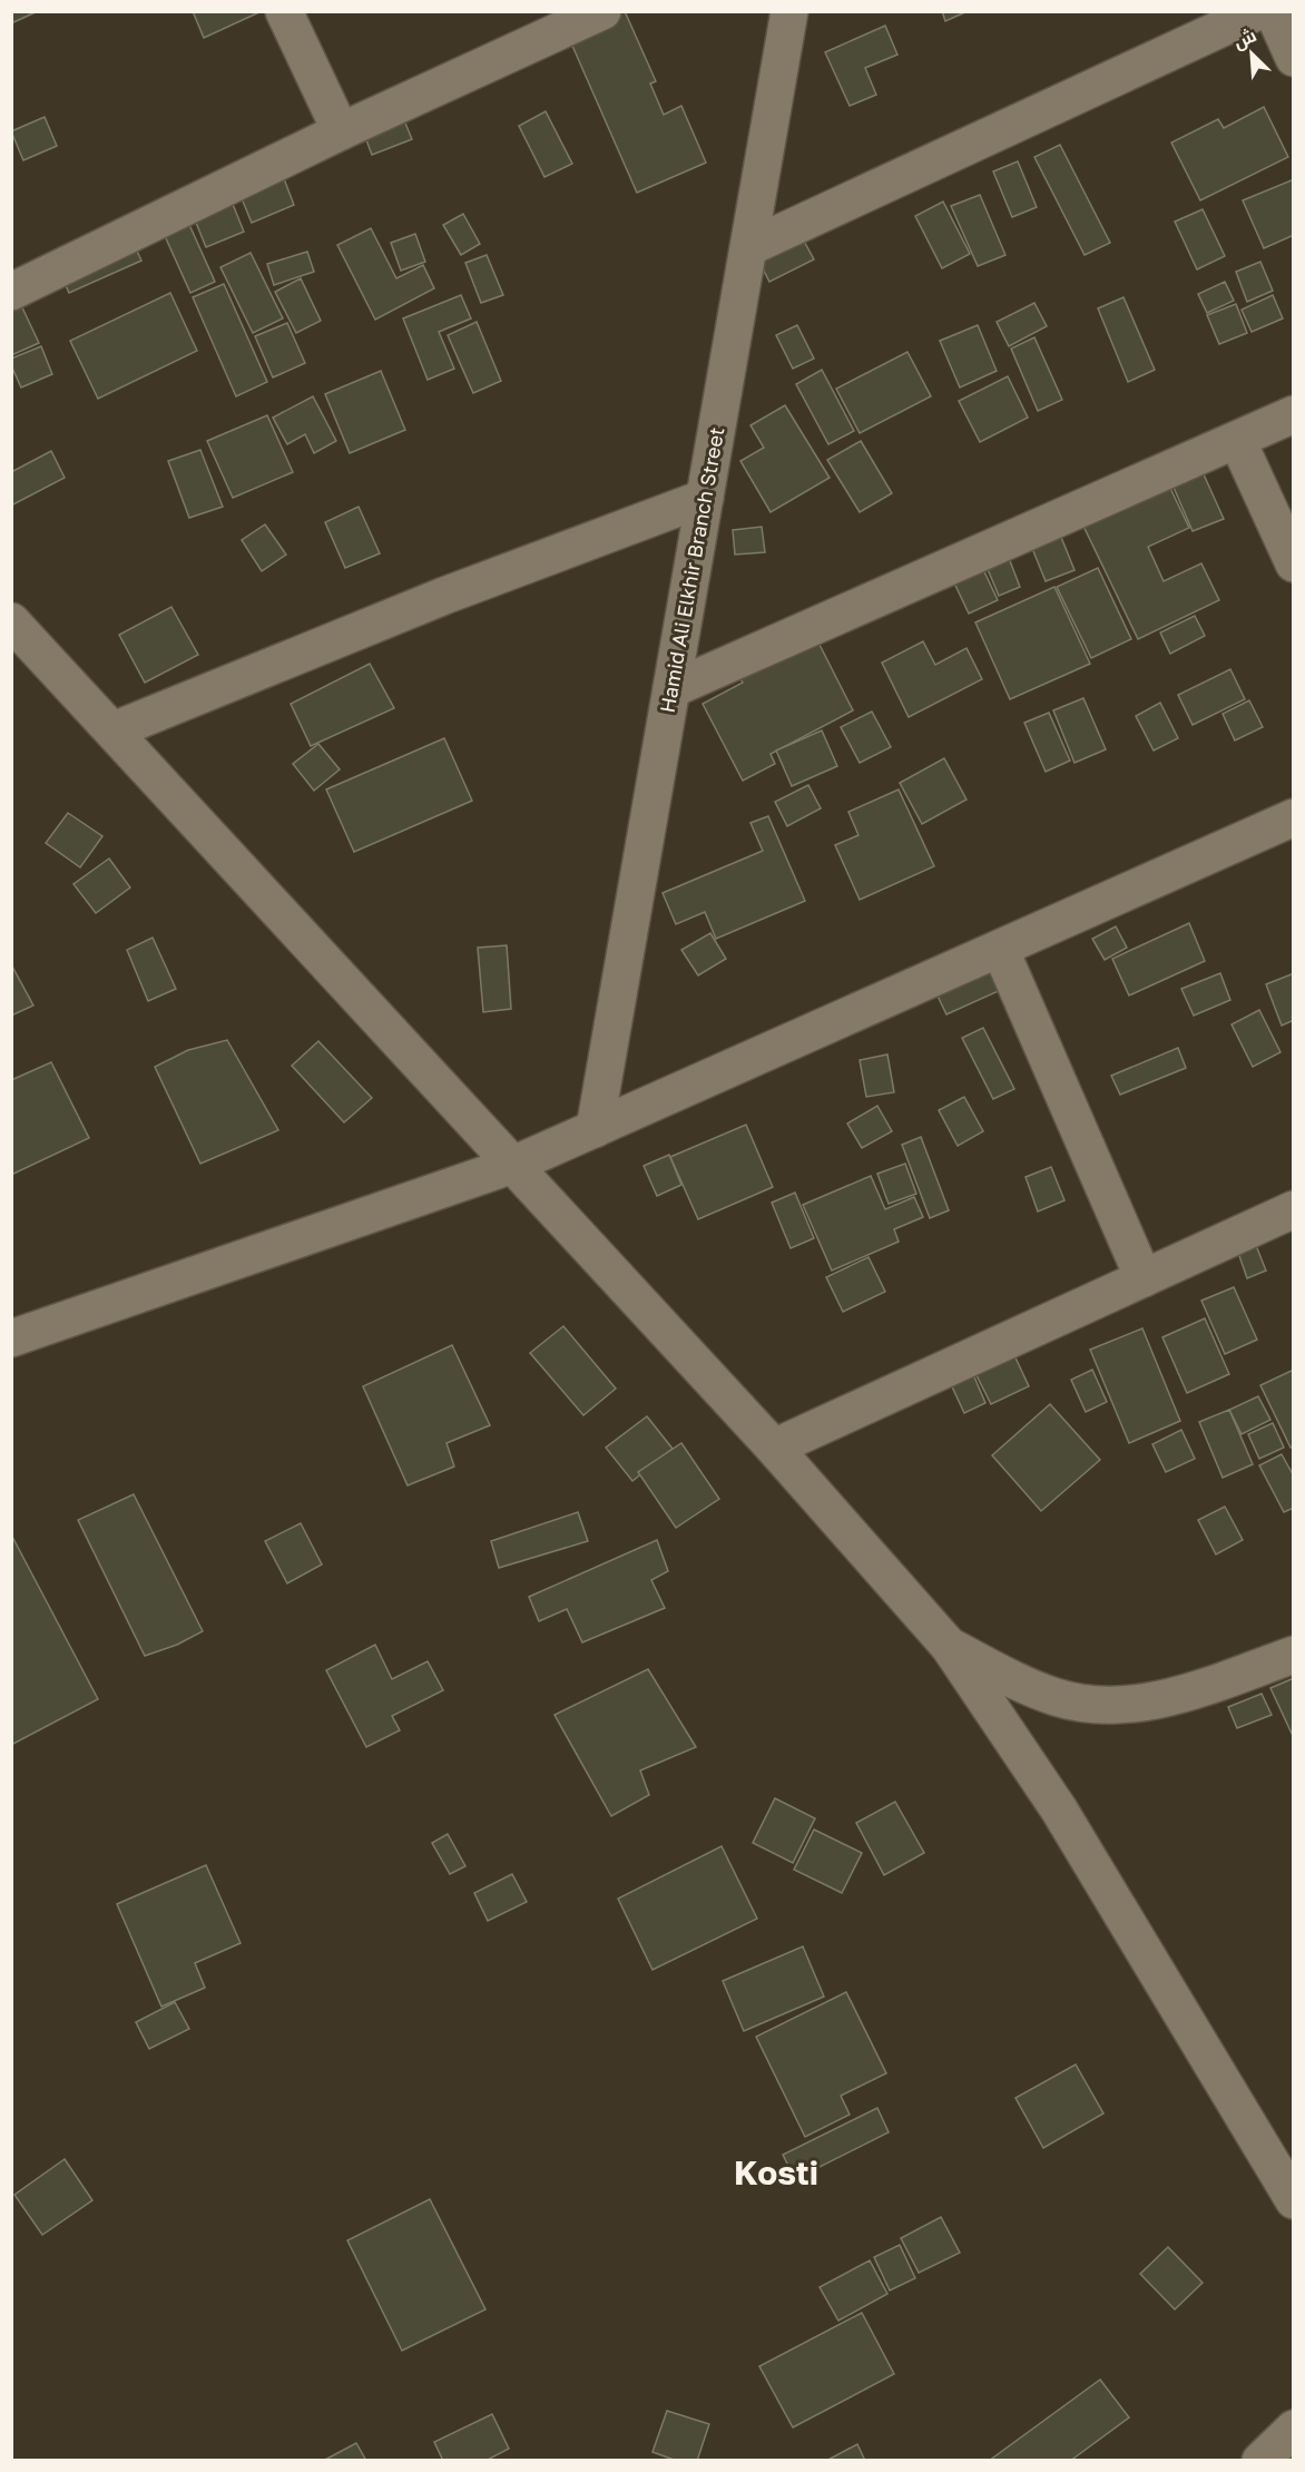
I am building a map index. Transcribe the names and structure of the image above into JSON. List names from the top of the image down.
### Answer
{
  "streets": {
    "street": ["Hamid Ali Elkhir Branch Street"]
  },
  "districts": ["Kosti"],
  "north": "top left"
}
